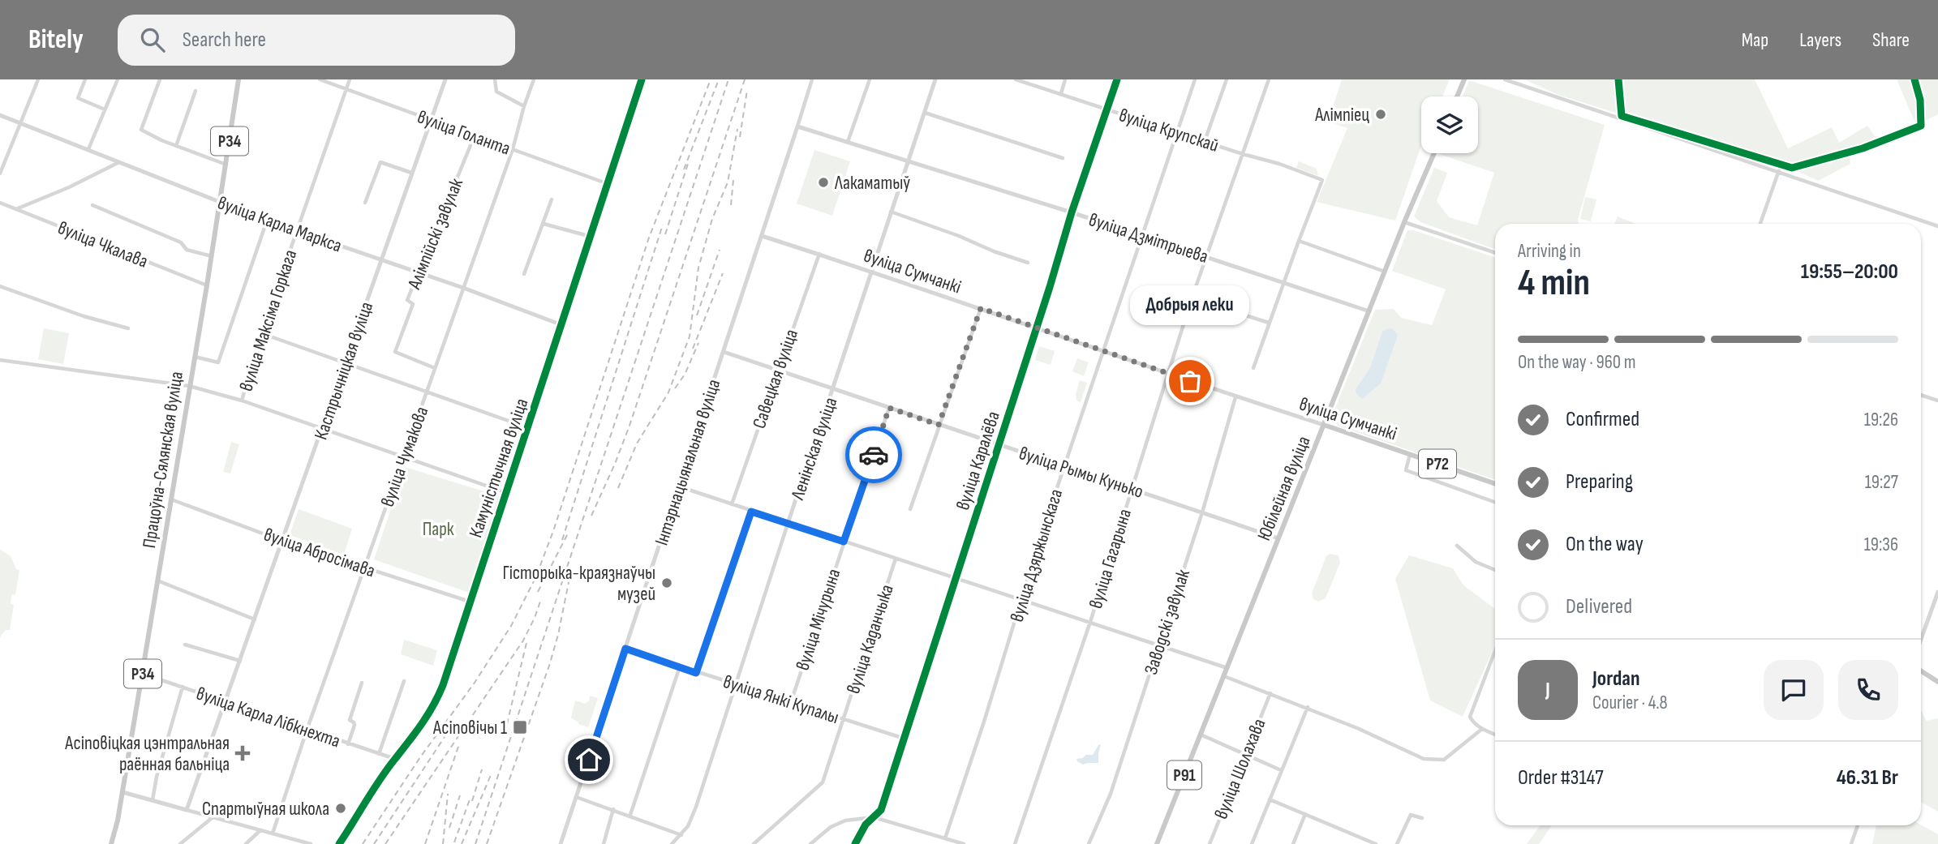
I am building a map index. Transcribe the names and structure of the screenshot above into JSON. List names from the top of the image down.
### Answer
{
  "streets": {
    "main road": [
      "Р34",
      "вуліца Сумчанкі",
      "Працоўна-Сялянская вуліца",
      "Р72",
      "Юбілейная вуліца",
      "Р91"
    ],
    "street": [
      "вуліца Крупскай",
      "вуліца Голанта",
      "вуліца Карла Маркса",
      "Алімпійскі завулак",
      "вуліца Дзмітрыева",
      "вуліца Чкалава",
      "вуліца Максіма Горкага",
      "Кастрычніцкая вуліца",
      "Савецкая вуліца",
      "Ленінская вуліца",
      "вуліца Чумакова",
      "вуліца Каралёва",
      "Інтэрнацыянальная вуліца",
      "Камуністычная вуліца",
      "вуліца Рымы Кунько",
      "вуліца Абросімава",
      "вуліца Дзяржынскага",
      "вуліца Гагарына",
      "вуліца Мічурына",
      "Заводскі завулак",
      "вуліца Каданчыка",
      "вуліца Янкі Купалы",
      "вуліца Карла Лібкнехта",
      "вуліца Шолахава"
    ]
  },
  "crossings": [
    ["вуліца Крупскай", "вуліца Каралёва"],
    ["вуліца Крупскай", "вуліца Дзяржынскага"],
    ["вуліца Крупскай", "вуліца Гагарына"],
    ["вуліца Голанта", "Алімпійскі завулак"],
    ["вуліца Голанта", "вуліца Максіма Горкага"],
    ["вуліца Голанта", "Кастрычніцкая вуліца"],
    ["вуліца Голанта", "вуліца Чумакова"],
    ["вуліца Голанта", "Камуністычная вуліца"],
    ["вуліца Карла Маркса", "Алімпійскі завулак"],
    ["вуліца Карла Маркса", "вуліца Максіма Горкага"],
    ["вуліца Карла Маркса", "Кастрычніцкая вуліца"],
    ["вуліца Карла Маркса", "вуліца Чумакова"],
    ["вуліца Карла Маркса", "Працоўна-Сялянская вуліца"],
    ["вуліца Карла Маркса", "Камуністычная вуліца"],
    ["Алімпійскі завулак", "вуліца Чумакова"],
    ["вуліца Дзмітрыева", "Ленінская вуліца"],
    ["вуліца Дзмітрыева", "вуліца Каралёва"],
    ["вуліца Дзмітрыева", "Інтэрнацыянальная вуліца"],
    ["вуліца Дзмітрыева", "Юбілейная вуліца"],
    ["вуліца Дзмітрыева", "вуліца Дзяржынскага"],
    ["вуліца Дзмітрыева", "вуліца Гагарына"],
    ["вуліца Чкалава", "Працоўна-Сялянская вуліца"],
    ["вуліца Сумчанкі", "Савецкая вуліца"],
    ["вуліца Сумчанкі", "Ленінская вуліца"],
    ["вуліца Сумчанкі", "вуліца Каралёва"],
    ["вуліца Сумчанкі", "Інтэрнацыянальная вуліца"],
    ["вуліца Сумчанкі", "Юбілейная вуліца"],
    ["вуліца Сумчанкі", "вуліца Дзяржынскага"],
    ["вуліца Сумчанкі", "вуліца Гагарына"],
    ["вуліца Сумчанкі", "Заводскі завулак"],
    ["Кастрычніцкая вуліца", "вуліца Абросімава"],
    ["Кастрычніцкая вуліца", "вуліца Карла Лібкнехта"],
    ["Савецкая вуліца", "вуліца Рымы Кунько"],
    ["Ленінская вуліца", "вуліца Рымы Кунько"],
    ["Ленінская вуліца", "вуліца Янкі Купалы"],
    ["вуліца Чумакова", "вуліца Абросімава"],
    ["вуліца Чумакова", "вуліца Карла Лібкнехта"],
    ["Працоўна-Сялянская вуліца", "вуліца Абросімава"],
    ["Працоўна-Сялянская вуліца", "вуліца Карла Лібкнехта"],
    ["вуліца Каралёва", "вуліца Рымы Кунько"],
    ["вуліца Каралёва", "вуліца Янкі Купалы"],
    ["Інтэрнацыянальная вуліца", "вуліца Рымы Кунько"],
    ["Інтэрнацыянальная вуліца", "вуліца Янкі Купалы"],
    ["Камуністычная вуліца", "вуліца Абросімава"],
    ["Камуністычная вуліца", "вуліца Карла Лібкнехта"],
    ["вуліца Рымы Кунько", "Юбілейная вуліца"],
    ["вуліца Рымы Кунько", "вуліца Дзяржынскага"],
    ["вуліца Рымы Кунько", "вуліца Гагарына"],
    ["вуліца Рымы Кунько", "вуліца Мічурына"],
    ["вуліца Рымы Кунько", "Заводскі завулак"],
    ["вуліца Мічурына", "вуліца Янкі Купалы"],
    ["вуліца Каданчыка", "вуліца Янкі Купалы"]
  ],
  "parks": ["Парк"],
  "places": {
    "other": [
      "Алімпіец",
      "Лакаматыў",
      "Добрыя леки",
      "Гісторыка-краязнаўчы музей",
      "Спартыўная школа"
    ],
    "transit": ["Асіповічы 1"],
    "health": ["Асіповіцкая цэнтральная раённая бальніца"]
  },
  "page": {
    "header": "Bitely",
    "search": "Search here",
    "nav": ["Map", "Layers", "Share"],
    "heading": ["4 min", "Arriving in", "19:55–20:00"],
    "panel": [
      "Jordan",
      "Courier · 4.8",
      "Order #3147",
      "46.31 Br"
    ],
    "bubble": "Добрыя леки",
    "bar": "On the way · 960 m",
    "list": [
      ["Confirmed", "19:26"],
      ["Preparing", "19:27"],
      ["On the way", "19:36"],
      "Delivered"
    ],
    "round": "J"
  }
}
